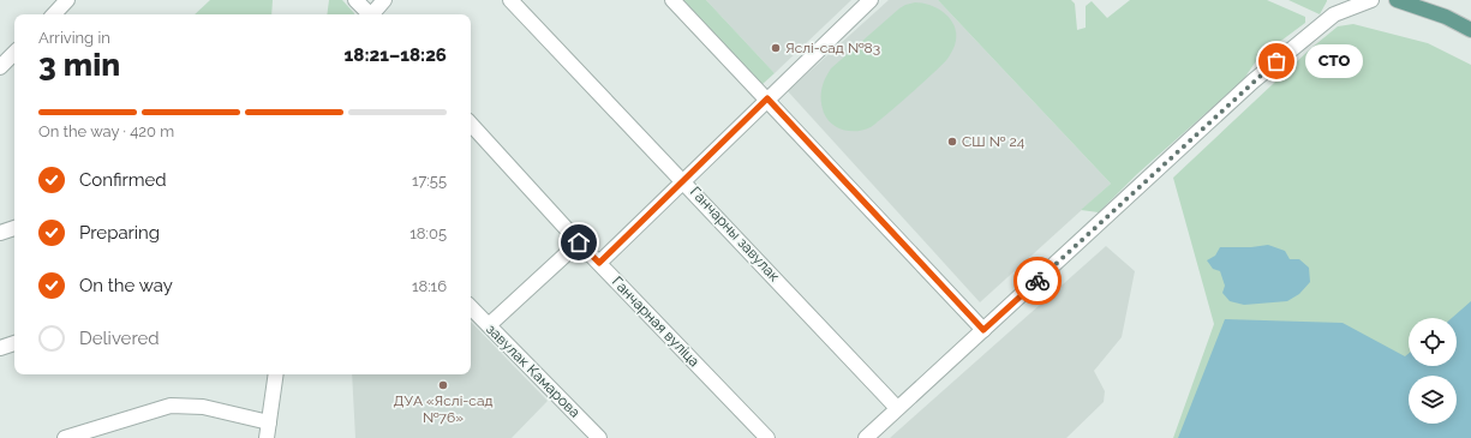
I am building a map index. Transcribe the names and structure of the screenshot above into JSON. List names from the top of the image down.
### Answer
{
  "streets": {
    "street": ["Ганчарны завулак", "Ганчарная вуліца", "завулак Камарова"]
  },
  "places": [
    "Яслі-сад №83",
    "СТО",
    "СШ № 24",
    "ДУА «Яслі-сад №76»"
  ],
  "page": {
    "heading": ["3 min", "Arriving in", "18:21–18:26"],
    "bubble": "СТО",
    "bar": "On the way · 420 m",
    "list": [
      ["Confirmed", "17:55"],
      ["Preparing", "18:05"],
      ["On the way", "18:16"],
      "Delivered"
    ]
  }
}
